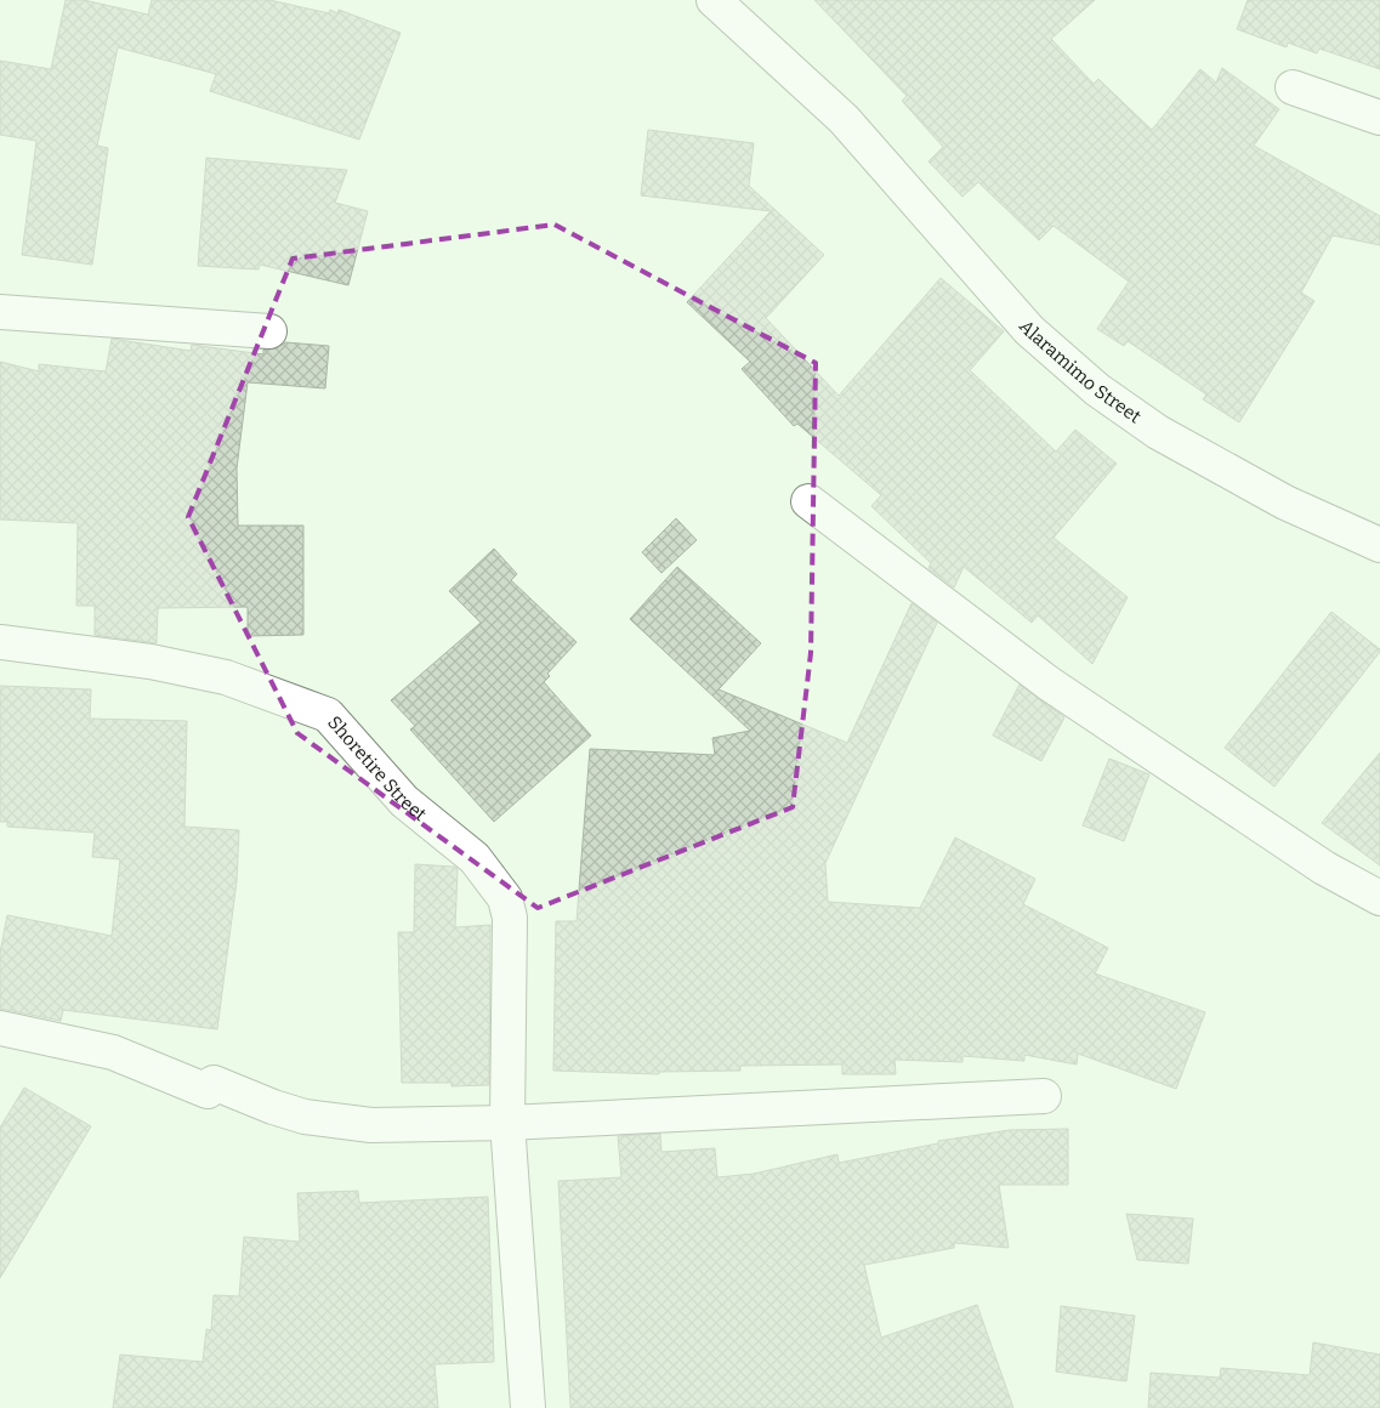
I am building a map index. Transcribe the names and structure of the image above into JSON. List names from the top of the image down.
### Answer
{
  "streets": {
    "street": ["Alaramimo Street", "Shoretire Street"]
  }
}
